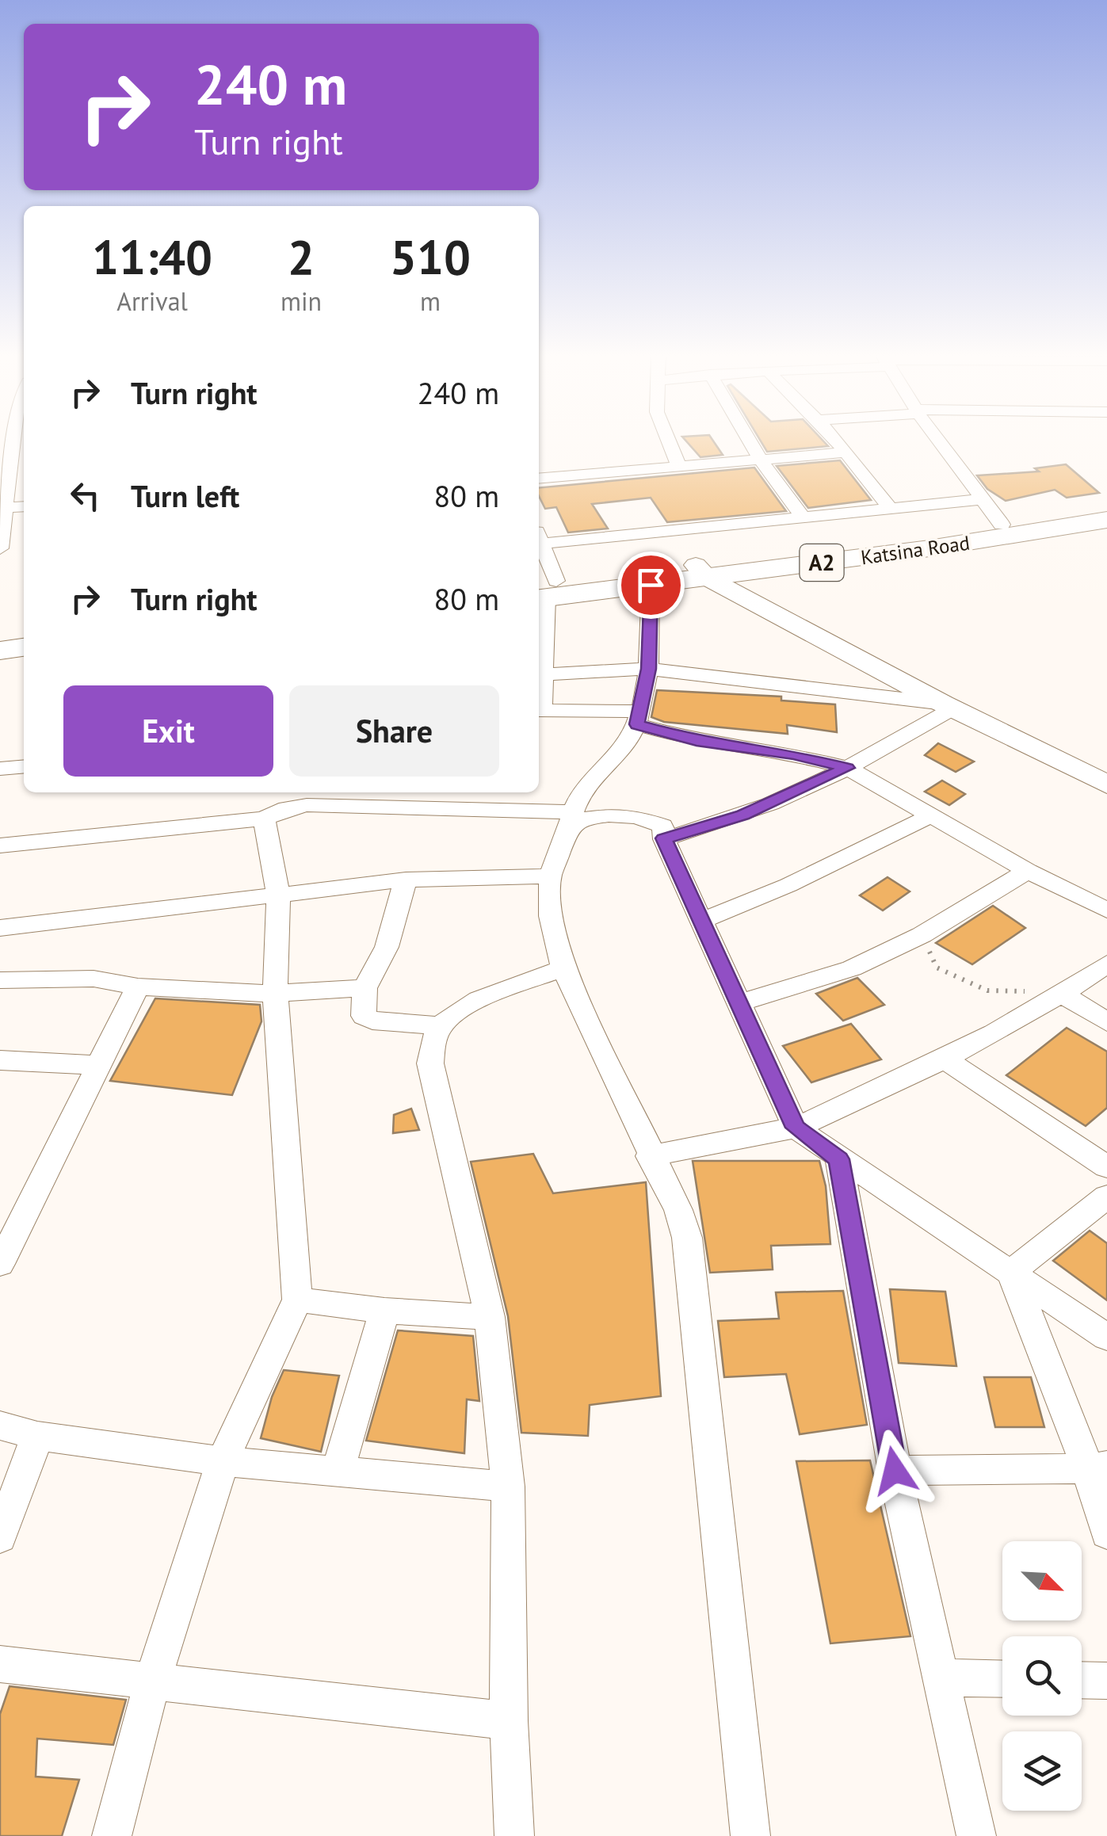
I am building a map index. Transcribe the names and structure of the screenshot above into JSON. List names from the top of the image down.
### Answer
{
  "streets": {
    "highway": ["Katsina Road", "A2"]
  },
  "crossings": [
    ["Katsina Road", "A2"]
  ],
  "north": "bottom right",
  "page": {
    "turn": ["240 m", "Turn right"],
    "eta": [
      "11:40",
      "Arrival",
      "2",
      "min",
      "510",
      "m"
    ],
    "list": [
      {
        "name": "Turn right",
        "value": "240 m"
      },
      {
        "name": "Turn left",
        "value": "80 m"
      },
      {
        "name": "Turn right",
        "value": "80 m"
      }
    ],
    "buttons": ["Exit", "Share"]
  }
}
